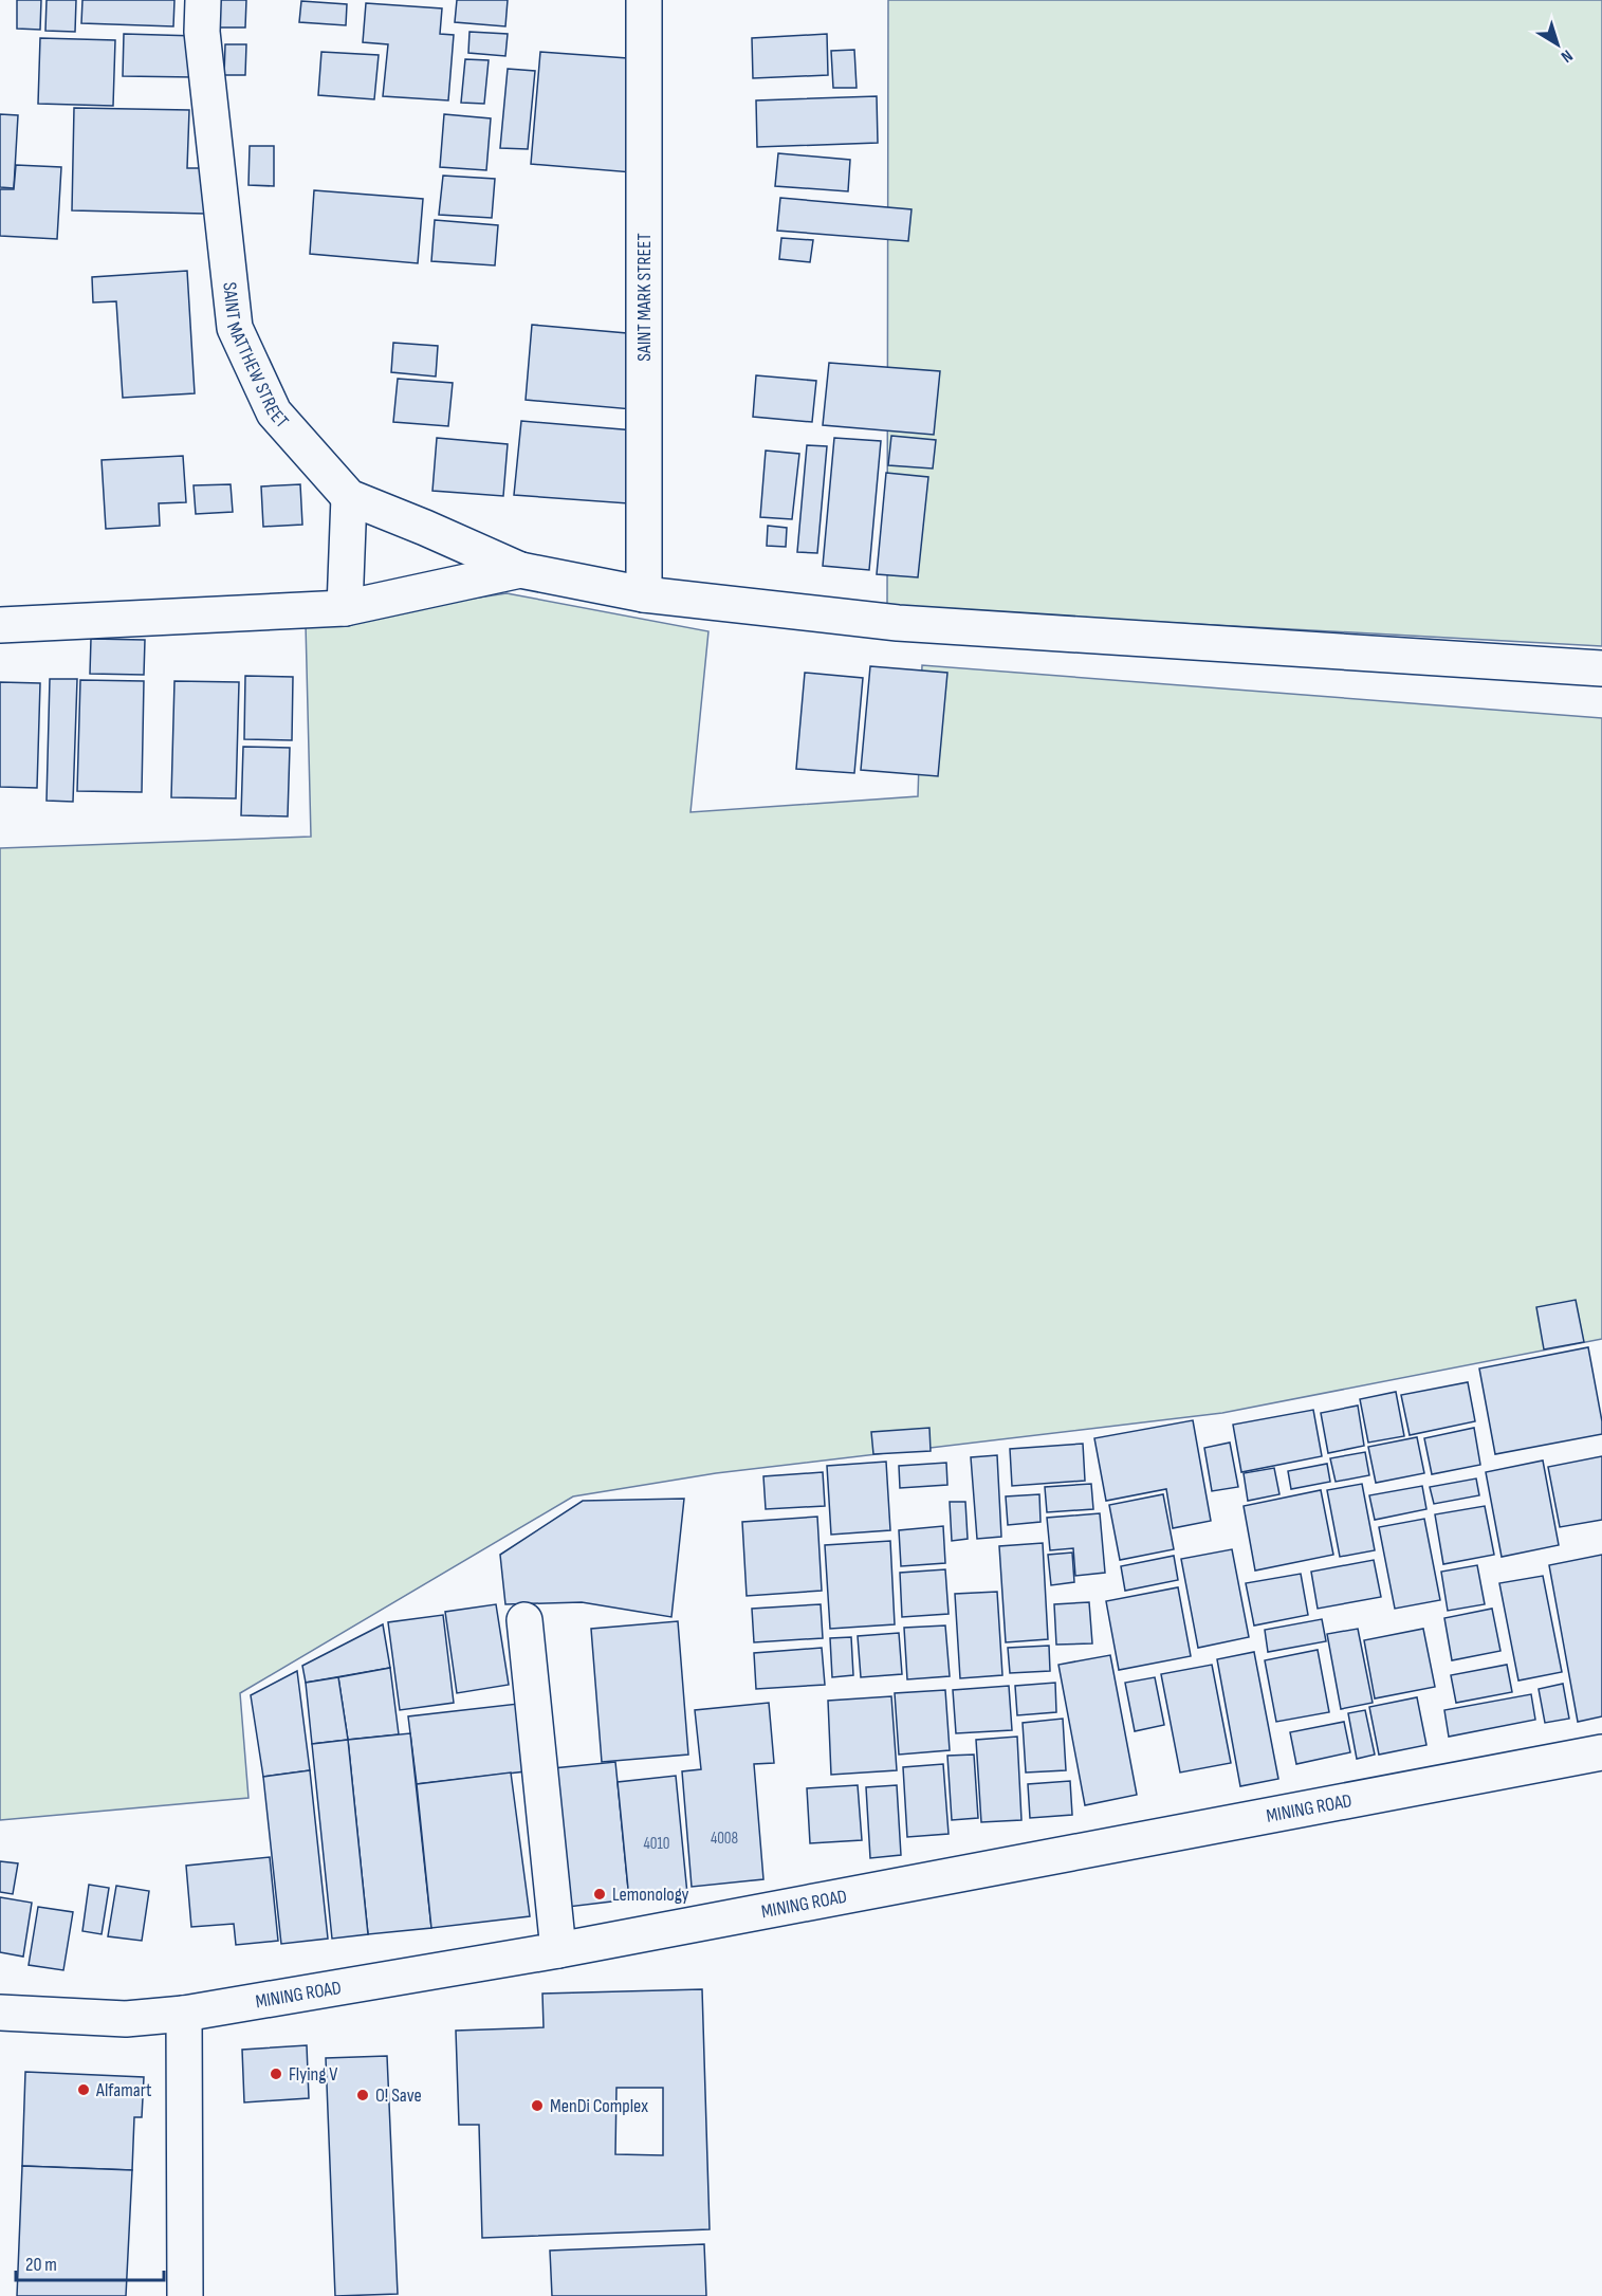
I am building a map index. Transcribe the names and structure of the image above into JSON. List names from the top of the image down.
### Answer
{
  "streets": {
    "street": ["SAINT MARK STREET", "SAINT MATTHEW STREET", "MINING ROAD"]
  },
  "places": [
    "Lemonology",
    "Flying V",
    "Alfamart",
    "O! Save",
    "MenDi Complex"
  ],
  "house_numbers": ["4008", "4010"],
  "scale_bar": "20 m",
  "north": "bottom right"
}
